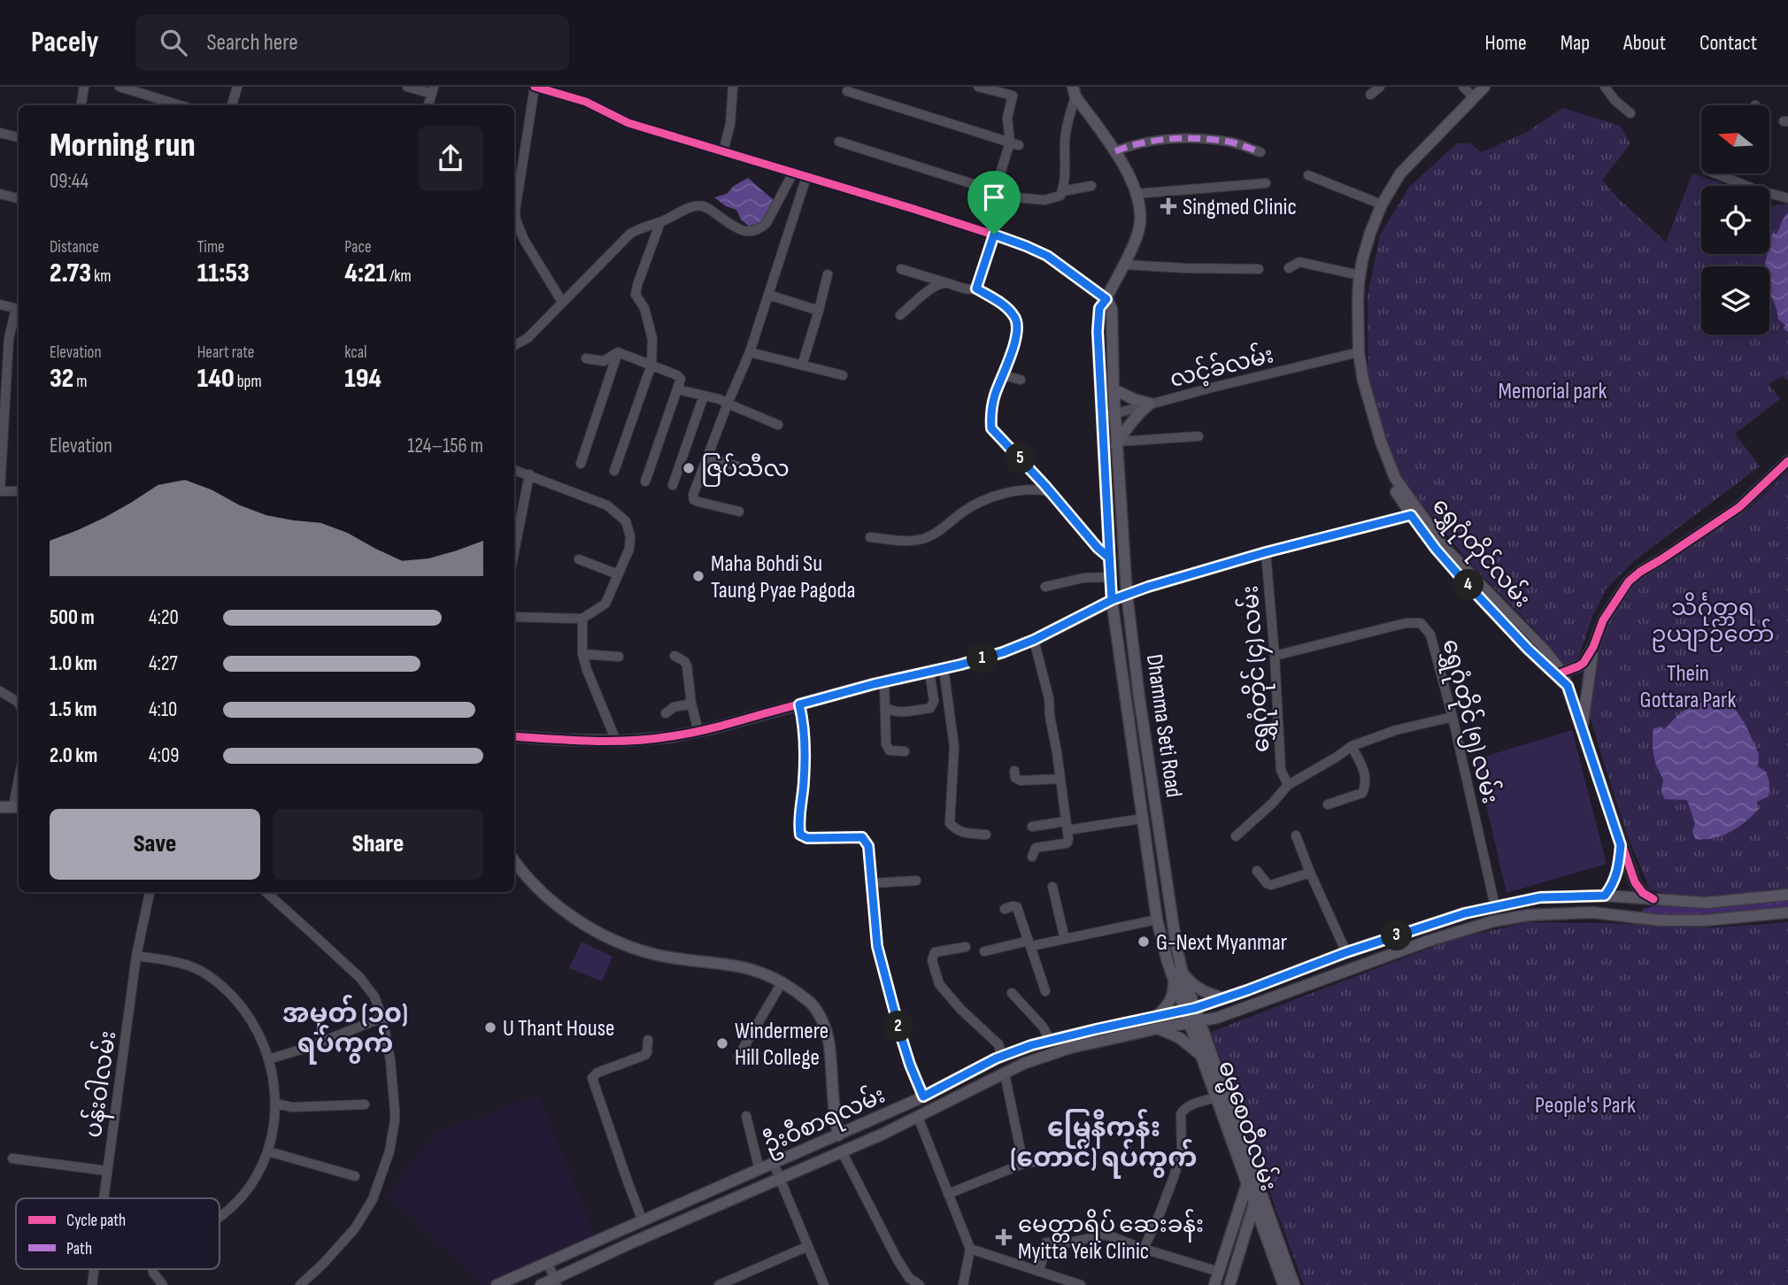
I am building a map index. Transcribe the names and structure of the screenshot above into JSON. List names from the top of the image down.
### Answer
{
  "streets": {
    "main road": [
      "ရွှေဂုံတိုင်လမ်း",
      "Dhamma Seti Road",
      "ဦးဝီစာရလမ်း",
      "ဓမ္မစေတီလမ်း"
    ],
    "street": [
      "လင့်ခ်လမ်း",
      "ရွှေဂုံတိုင် (၄) လမ်း",
      "ရွှေဂုံတိုင် (၅) လမ်း",
      "ပန်းဝါလမ်း"
    ]
  },
  "crossings": [
    ["လင့်ခ်လမ်း", "ရွှေဂုံတိုင်လမ်း"],
    ["လင့်ခ်လမ်း", "Dhamma Seti Road"],
    ["ရွှေဂုံတိုင် (၄) လမ်း", "ရွှေဂုံတိုင် (၅) လမ်း"],
    ["ရွှေဂုံတိုင် (၅) လမ်း", "ဦးဝီစာရလမ်း"],
    ["Dhamma Seti Road", "ဓမ္မစေတီလမ်း"],
    ["ဦးဝီစာရလမ်း", "ဓမ္မစေတီလမ်း"]
  ],
  "districts": ["အမှတ် (၁၀) ရပ်ကွက်", "မြေနီကုန်း (တောင်) ရပ်ကွက်"],
  "parks": [
    "Memorial park",
    "သိင်္ဂုတ္တရ ဥယျာဉ်တော်",
    "Thein Gottara Park",
    "People's Park"
  ],
  "places": {
    "health": ["Singmed Clinic", "မေတ္တာရိပ် ဆေးခန်း Myitta Yeik Clinic"],
    "other": [
      "ဇြပ်သီလ",
      "Maha Bohdi Su Taung Pyae Pagoda",
      "G-Next Myanmar",
      "U Thant House",
      "Windermere Hill College"
    ]
  },
  "legend": ["Cycle path", "Path"],
  "north": "left",
  "page": {
    "header": "Pacely",
    "search": "Search here",
    "nav": [
      "Home",
      "Map",
      "About",
      "Contact"
    ],
    "heading": ["Morning run", "09:44"],
    "stats": [
      ["Distance", "2.73 km"],
      ["Time", "11:53"],
      ["Pace", "4:21 /km"],
      ["Elevation", "32 m"],
      ["Heart rate", "140 bpm"],
      ["kcal", "194"]
    ],
    "chart": ["Elevation", "124–156 m"],
    "pins": [
      "5",
      "4",
      "1",
      "3",
      "2"
    ],
    "list": [
      {
        "name": "500 m",
        "note": "4:20"
      },
      {
        "name": "1.0 km",
        "note": "4:27"
      },
      {
        "name": "1.5 km",
        "note": "4:10"
      },
      {
        "name": "2.0 km",
        "note": "4:09"
      }
    ],
    "buttons": ["Save", "Share"]
  }
}
